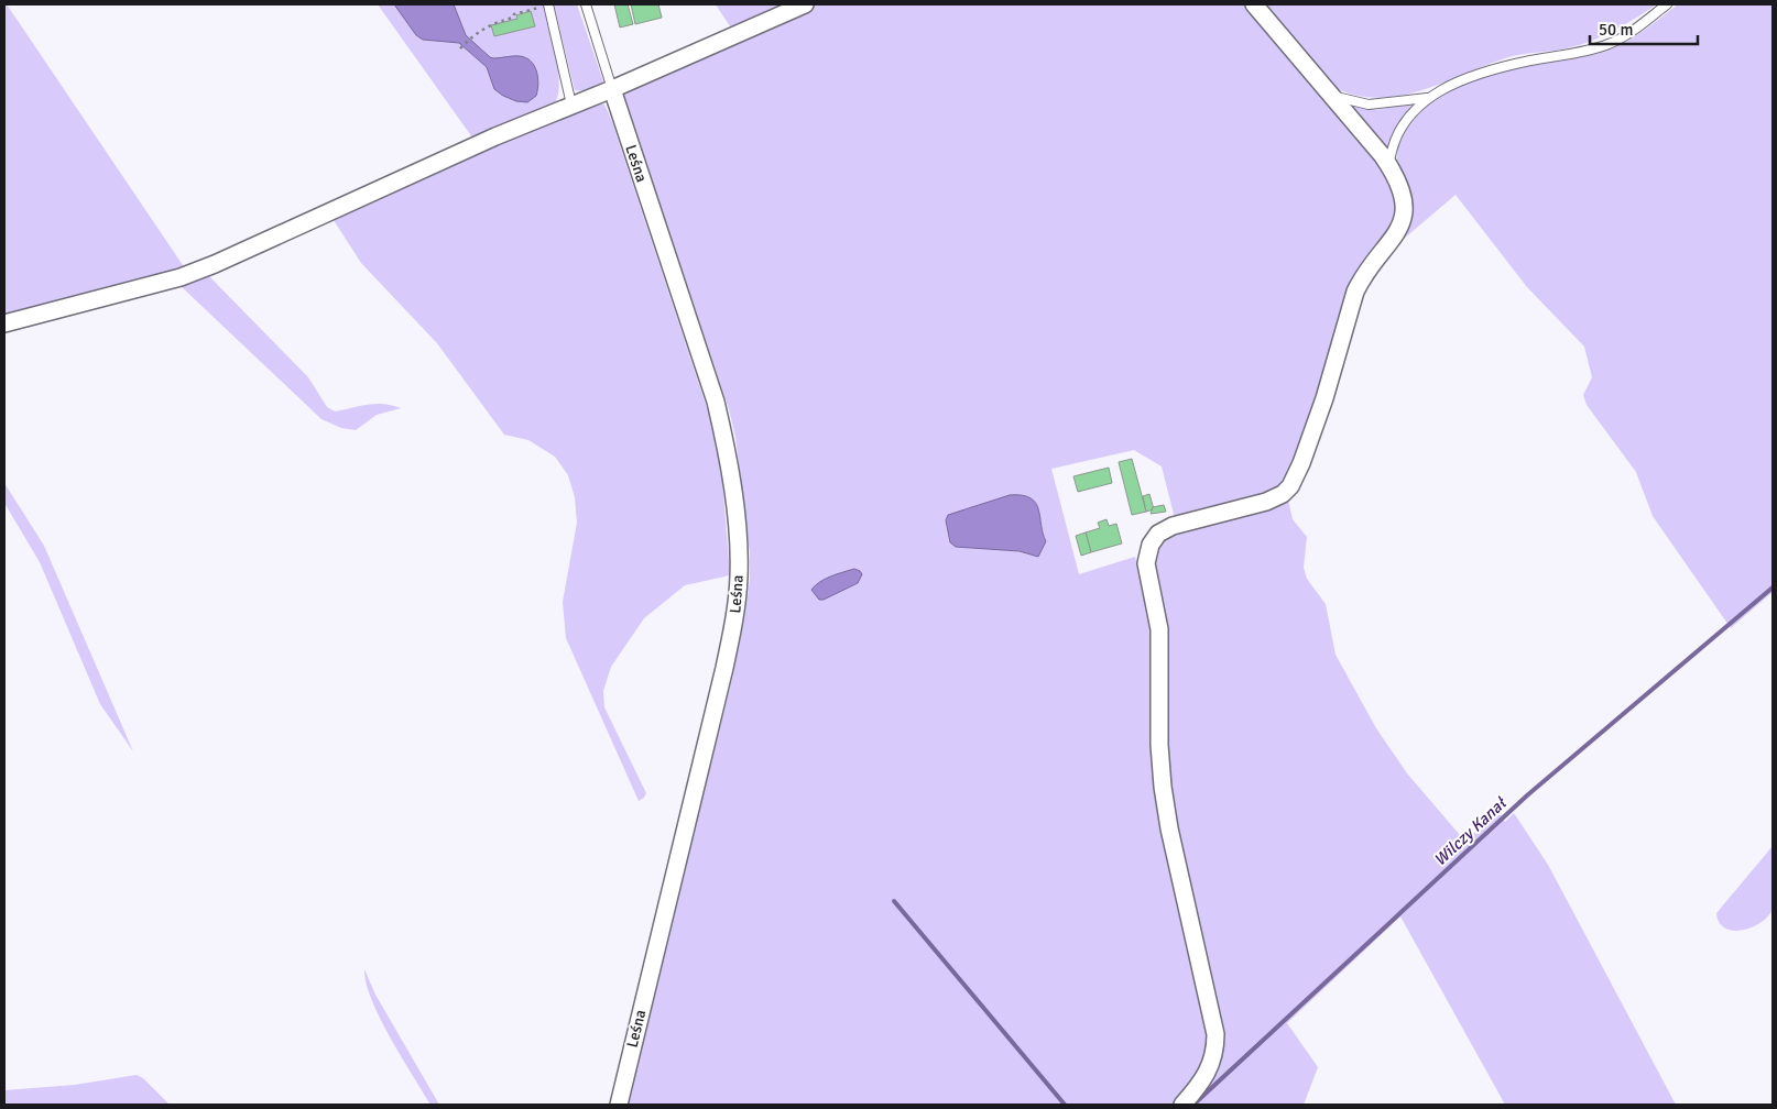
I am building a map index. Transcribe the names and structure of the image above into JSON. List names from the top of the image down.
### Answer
{
  "streets": {
    "street": ["Leśna"]
  },
  "water": ["Wilczy Kanał"],
  "scale_bar": "50 m"
}
